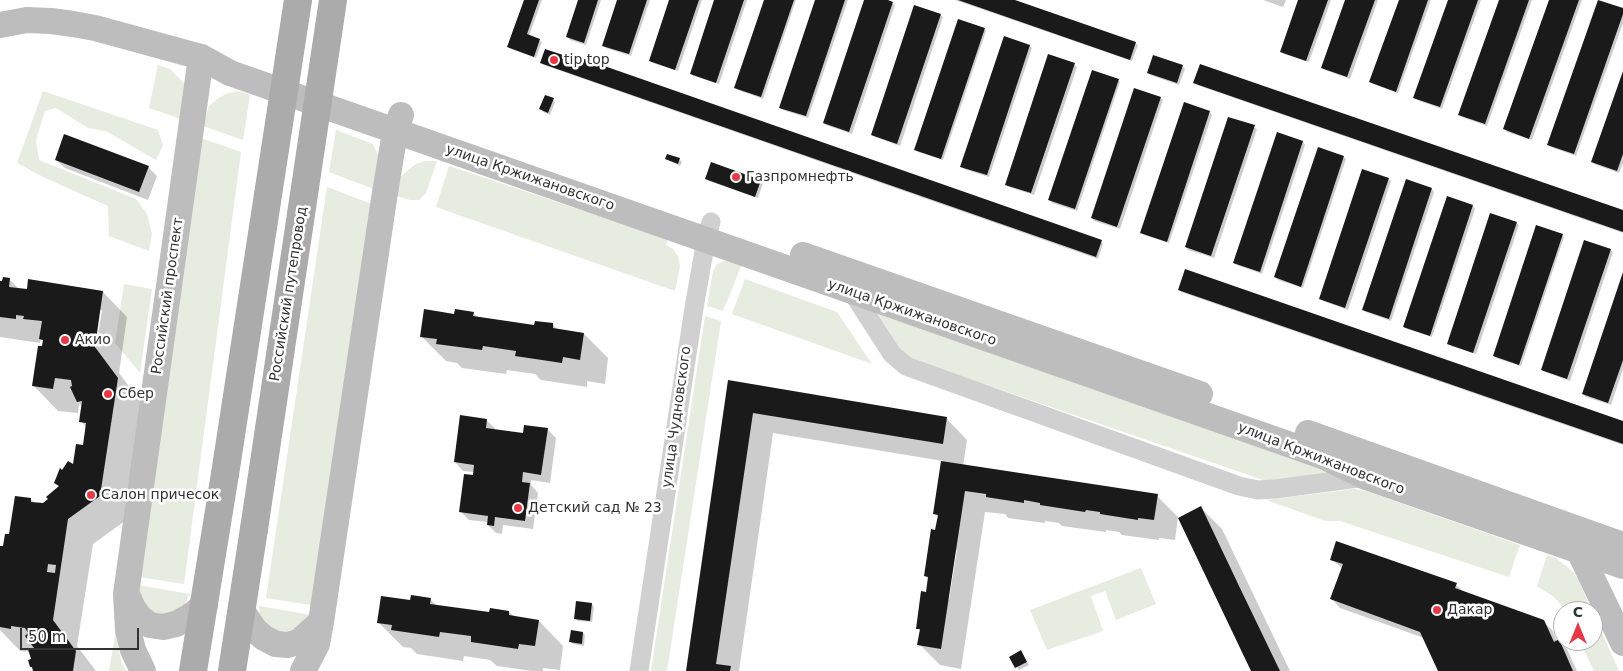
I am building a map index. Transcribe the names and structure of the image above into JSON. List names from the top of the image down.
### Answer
{
  "streets": {
    "main road": ["Российский путепровод"],
    "street": ["улица Кржижановского", "Российский проспект", "улица Чудновского"]
  },
  "crossings": [
    ["улица Кржижановского", "Российский проспект"],
    ["улица Кржижановского", "улица Чудновского"]
  ],
  "places": [
    "tip top",
    "Газпромнефть",
    "Акио",
    "Сбер",
    "Салон причесок",
    "Детский сад № 23",
    "Дакар"
  ],
  "scale_bar": "50 m",
  "north": "top"
}
